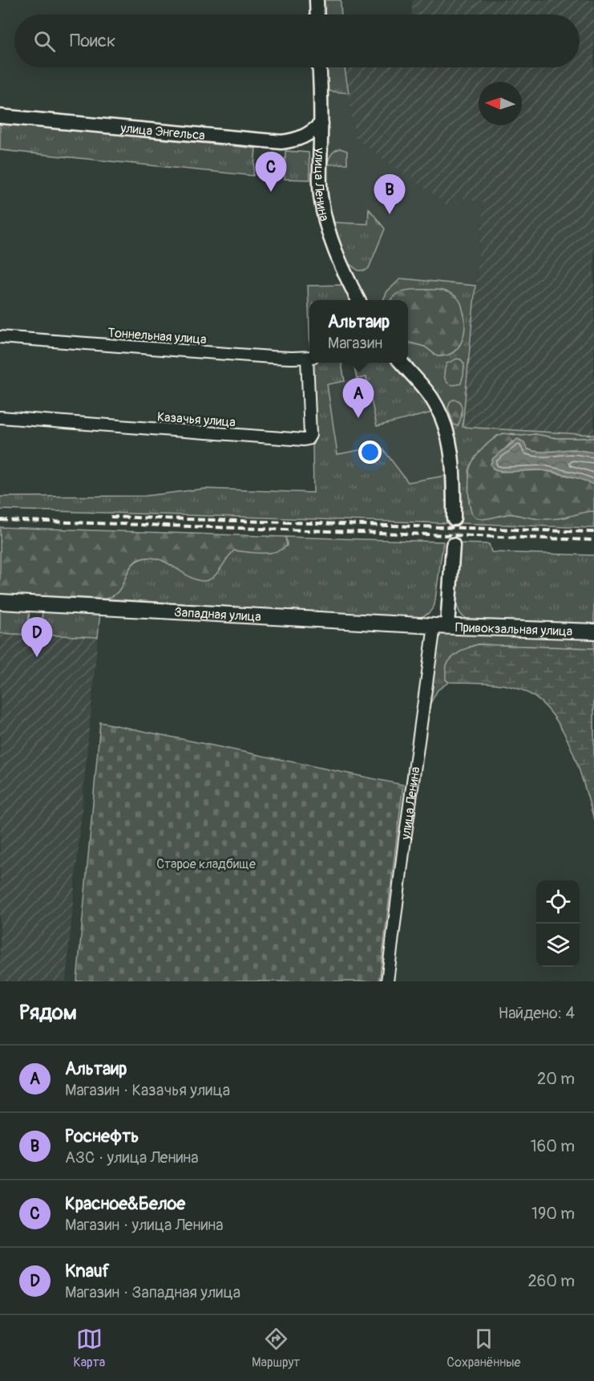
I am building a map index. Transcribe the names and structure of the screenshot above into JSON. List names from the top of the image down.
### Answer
{
  "streets": {
    "main road": ["Западная улица", "Привокзальная улица"],
    "street": [
      "улица Энгельса",
      "улица Ленина",
      "Тоннельная улица",
      "Казачья улица"
    ]
  },
  "crossings": [
    ["улица Энгельса", "улица Ленина"],
    ["улица Ленина", "Западная улица"],
    ["улица Ленина", "Привокзальная улица"],
    ["Западная улица", "Привокзальная улица"]
  ],
  "parks": ["Старое кладбище"],
  "north": "left",
  "page": {
    "search": "Поиск",
    "pins": [
      "C",
      "B",
      "A",
      "D"
    ],
    "popup": ["Альтаир", "Магазин"],
    "heading": ["Рядом", "Найдено: 4"],
    "list": [
      {
        "mark": "A",
        "name": "Альтаир",
        "note": "Магазин · Казачья улица",
        "value": "20 m"
      },
      {
        "mark": "B",
        "name": "Роснефть",
        "note": "АЗС · улица Ленина",
        "value": "160 m"
      },
      {
        "mark": "C",
        "name": "Красное&Белое",
        "note": "Магазин · улица Ленина",
        "value": "190 m"
      },
      {
        "mark": "D",
        "name": "Knauf",
        "note": "Магазин · Западная улица",
        "value": "260 m"
      }
    ],
    "nav": ["Карта", "Маршрут", "Сохранённые"]
  }
}
